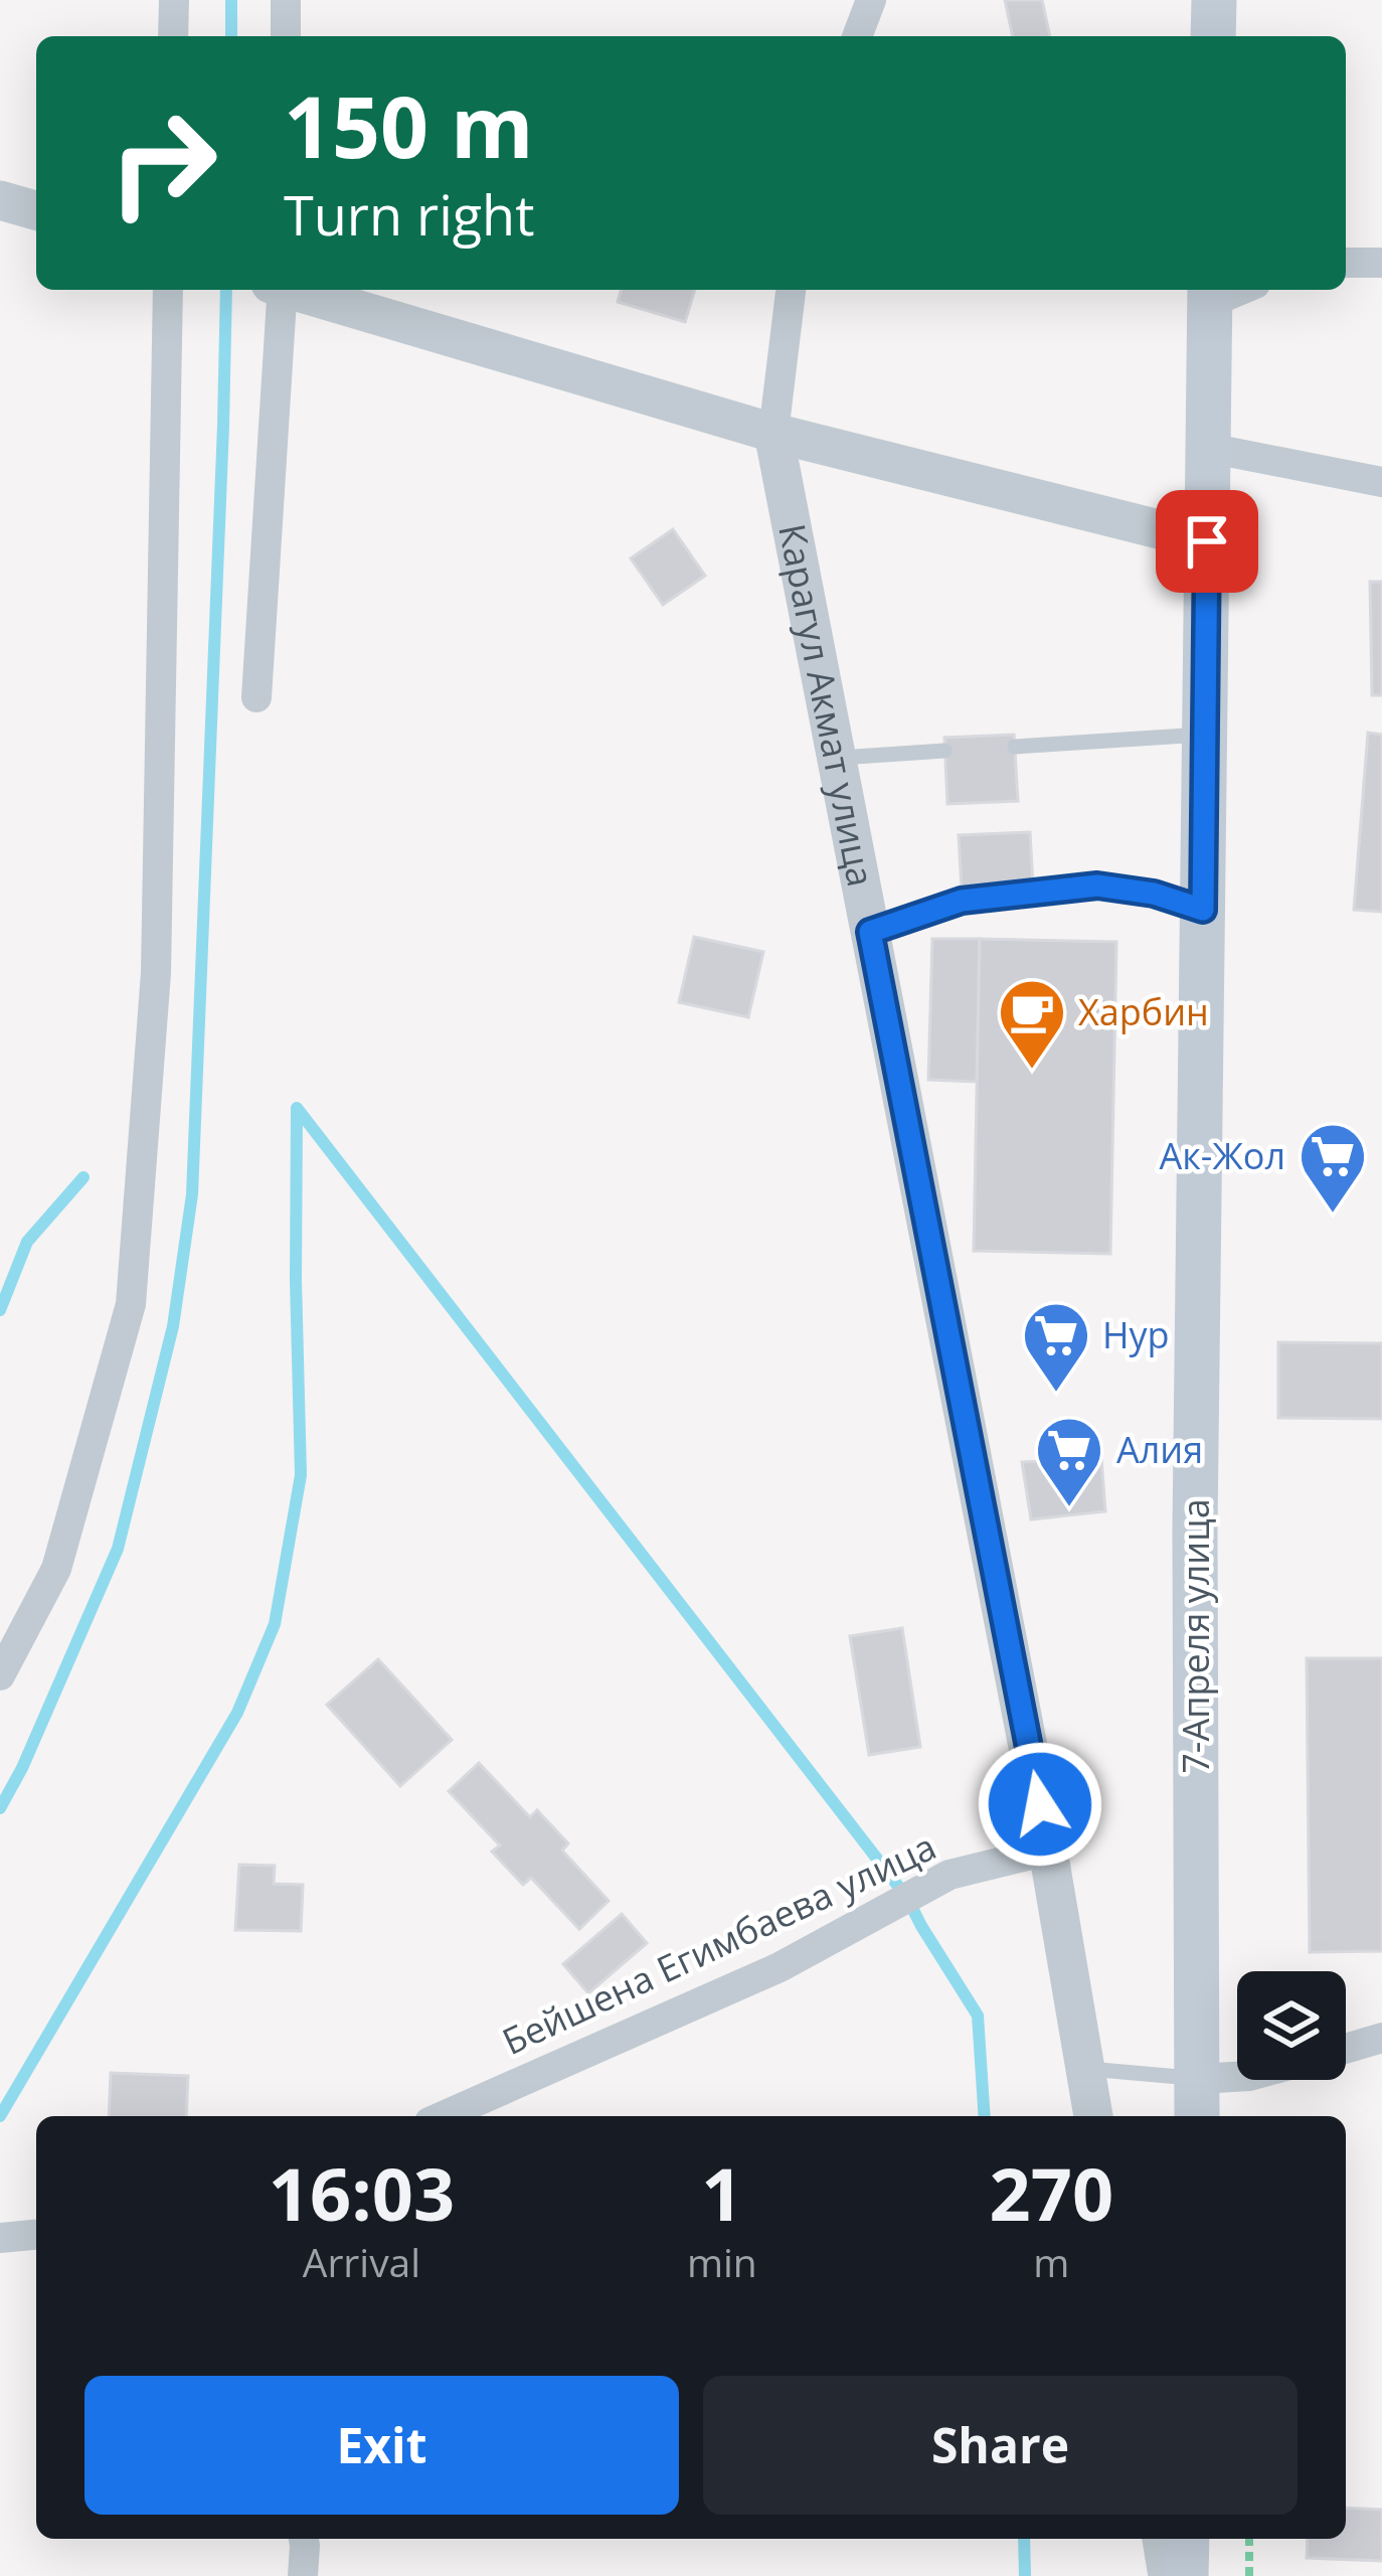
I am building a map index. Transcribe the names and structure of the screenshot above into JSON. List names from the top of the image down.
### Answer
{
  "streets": {
    "main road": ["7-Апреля улица"],
    "street": ["Карагул Акмат улица", "Бейшена Егимбаева улица"]
  },
  "crossings": [
    ["Карагул Акмат улица", "Бейшена Егимбаева улица"]
  ],
  "places": {
    "cafe": ["Харбин"],
    "supermarket": ["Ак-Жол", "Нур", "Алия"]
  },
  "page": {
    "turn": ["150 m", "Turn right"],
    "eta": [
      "16:03",
      "Arrival",
      "1",
      "min",
      "270",
      "m"
    ],
    "buttons": ["Exit", "Share"]
  }
}
